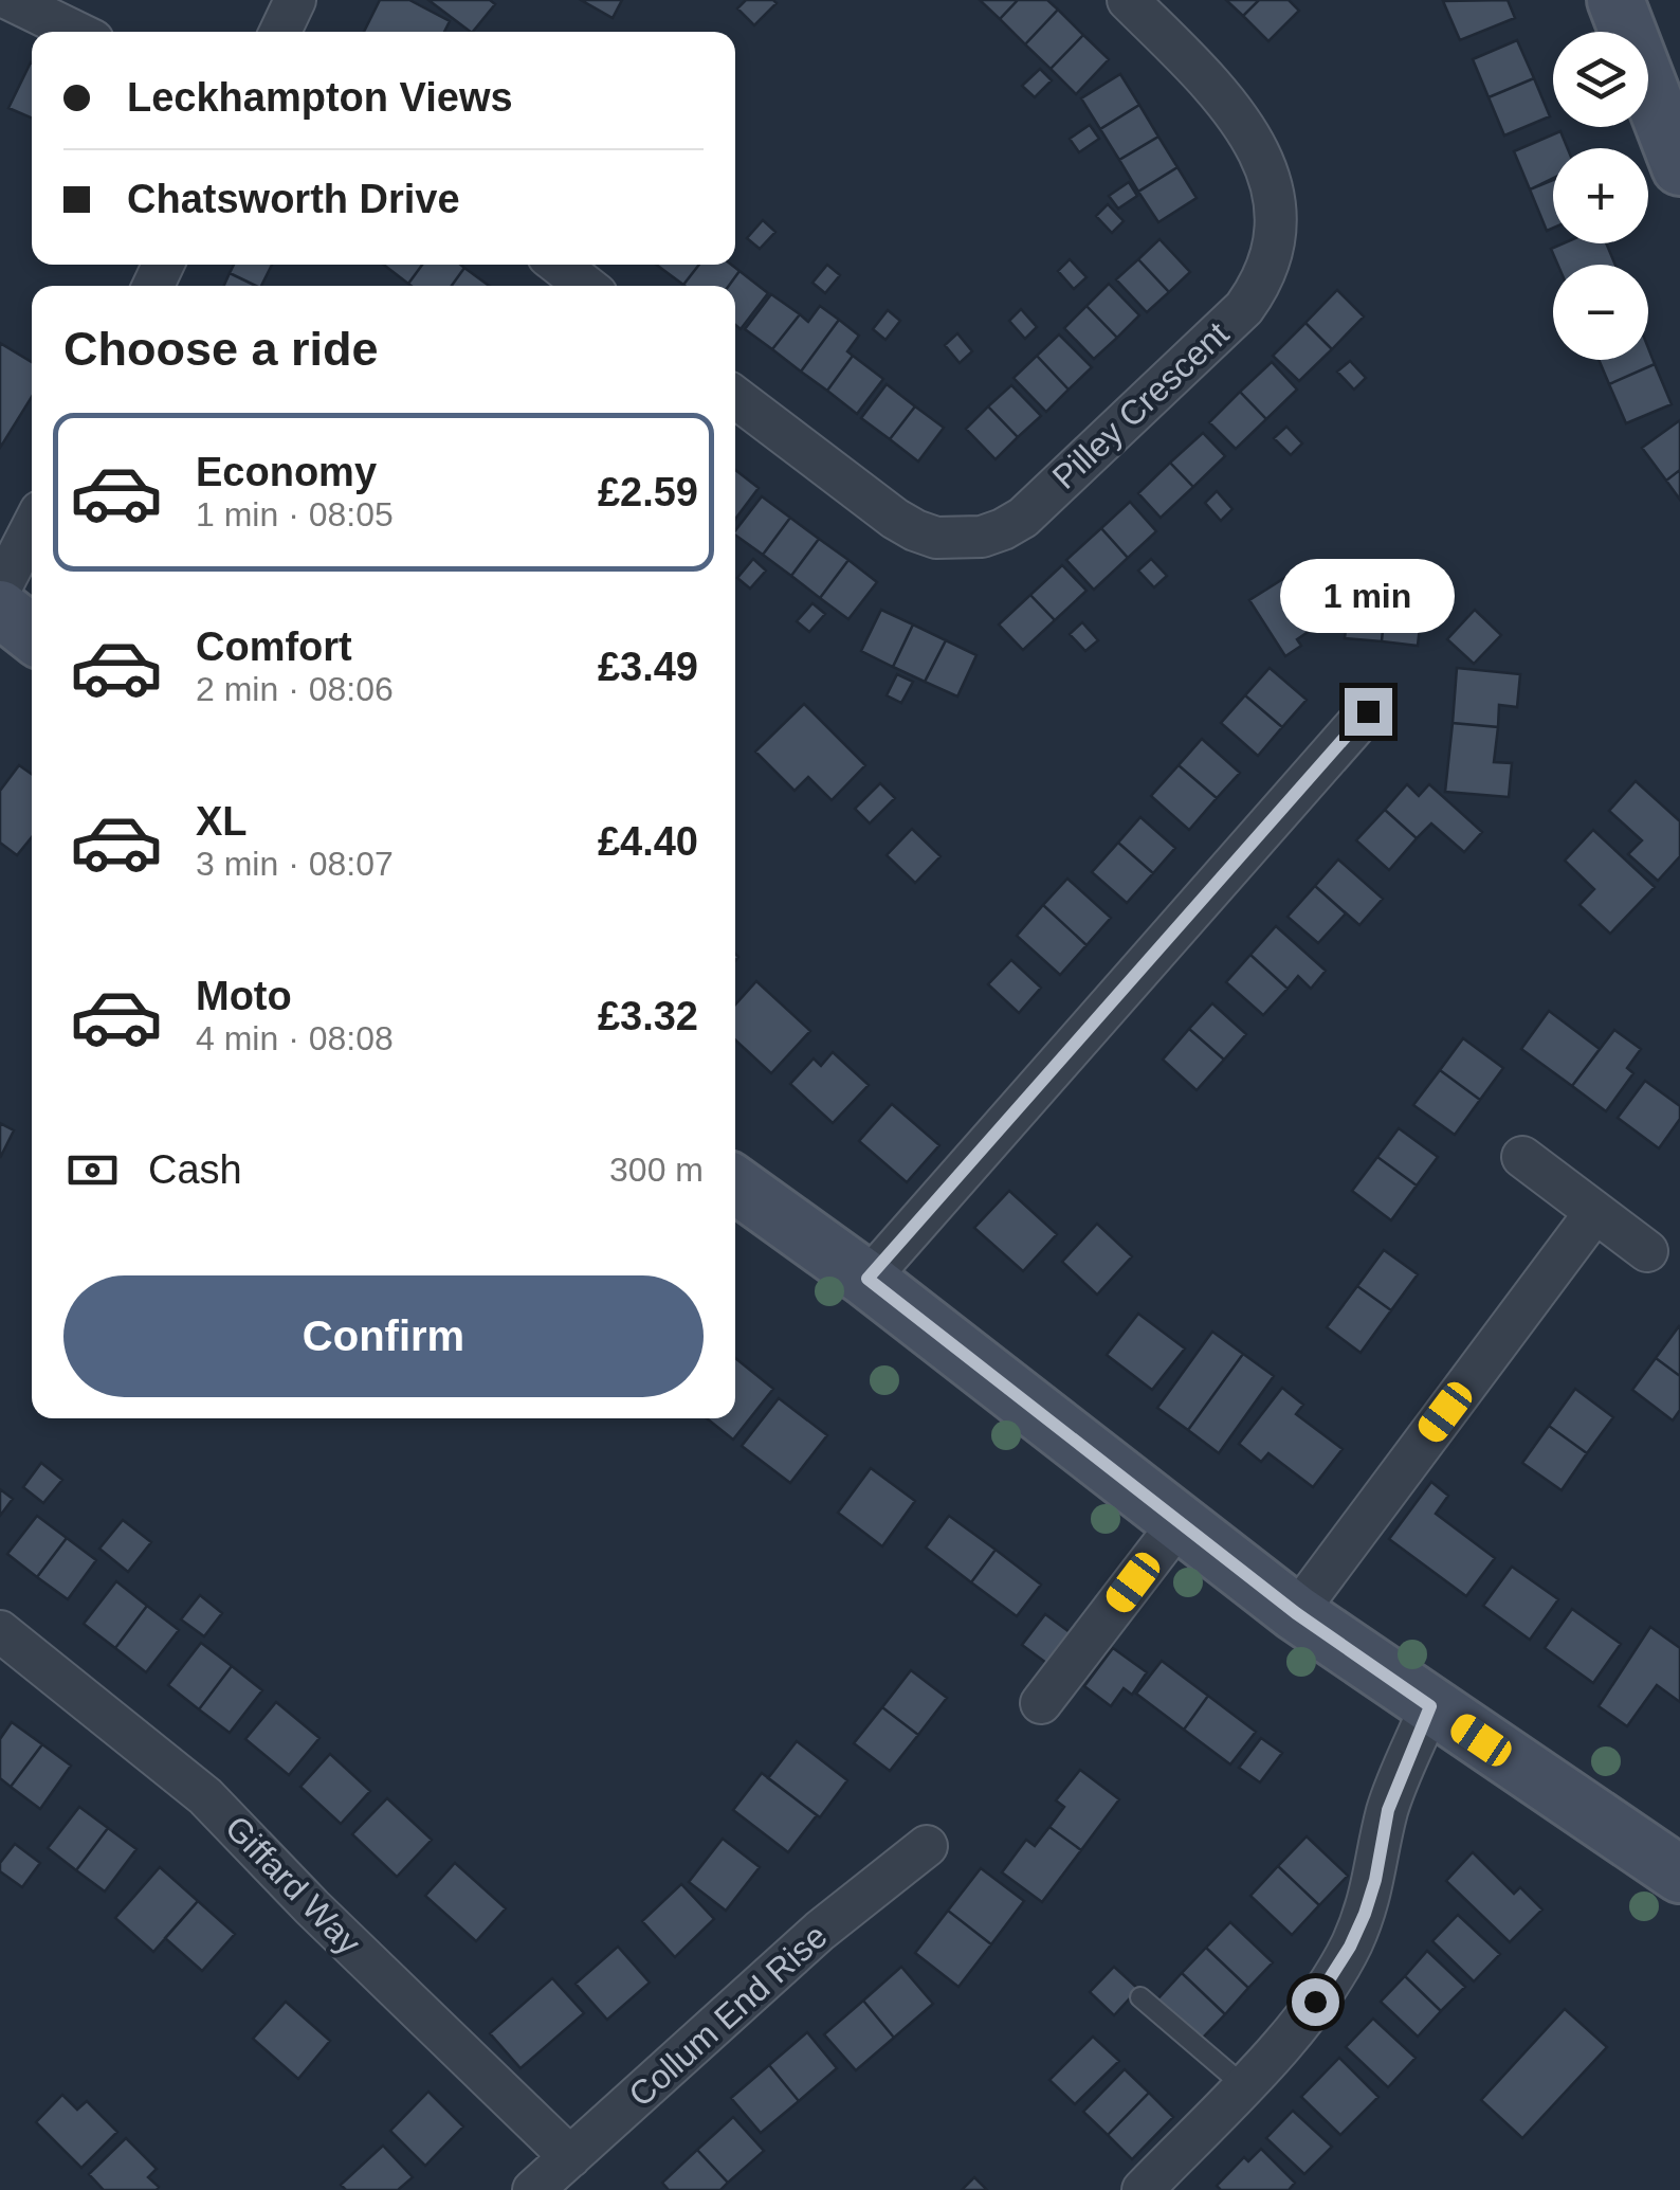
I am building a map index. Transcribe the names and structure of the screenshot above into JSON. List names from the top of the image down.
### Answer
{
  "streets": {
    "street": ["Pilley Crescent", "Giffard Way", "Collum End Rise"]
  },
  "crossings": [
    ["Giffard Way", "Collum End Rise"]
  ],
  "page": {
    "map_buttons": ["+", "−"],
    "banner": ["Leckhampton Views", "Chatsworth Drive"],
    "heading": "Choose a ride",
    "list": [
      {
        "name": "Economy",
        "note": "1 min · 08:05",
        "value": "£2.59"
      },
      {
        "name": "Comfort",
        "note": "2 min · 08:06",
        "value": "£3.49"
      },
      {
        "name": "XL",
        "note": "3 min · 08:07",
        "value": "£4.40"
      },
      {
        "name": "Moto",
        "note": "4 min · 08:08",
        "value": "£3.32"
      }
    ],
    "bubble": "1 min",
    "pay": ["Cash", "300 m"],
    "buttons": "Confirm"
  }
}
